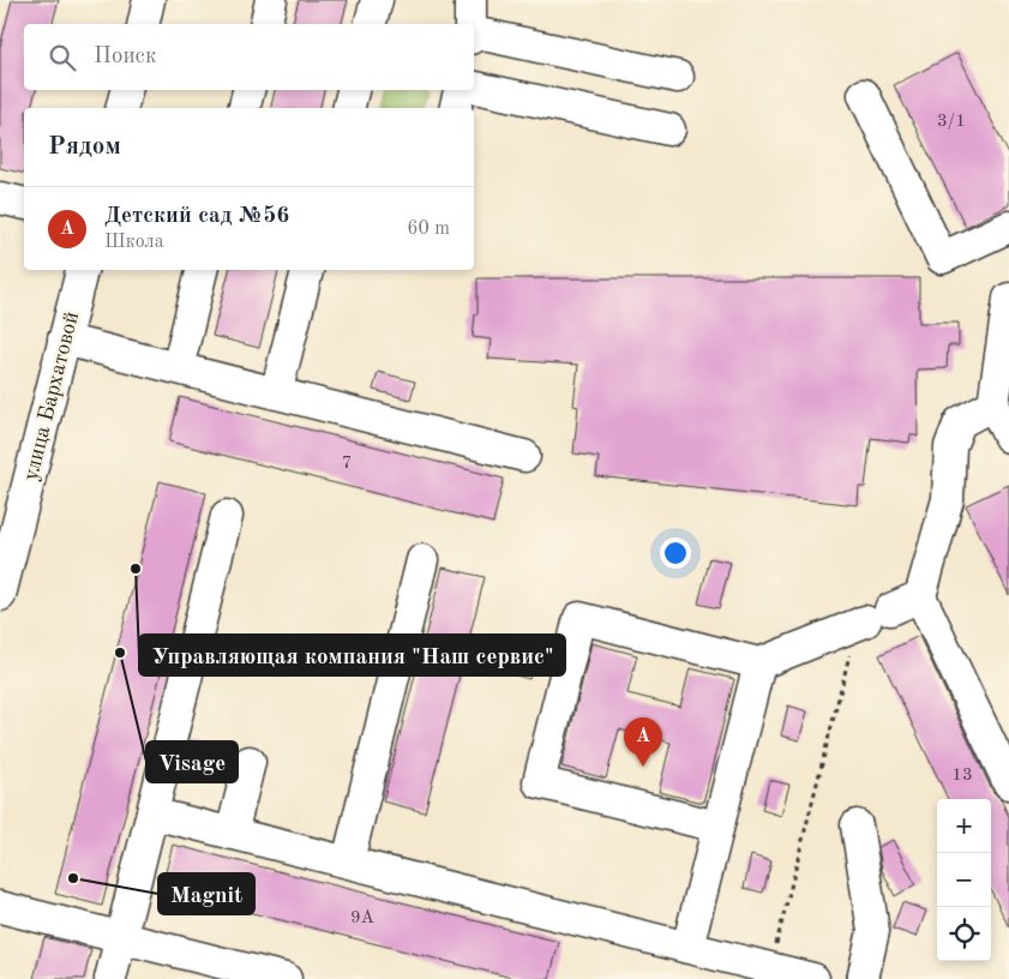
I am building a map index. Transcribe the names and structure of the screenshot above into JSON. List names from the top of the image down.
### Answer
{
  "streets": {
    "street": ["улица Бархатовой"]
  },
  "places": ["Управляющая компания \"Наш сервис\"", "Visage", "Magnit"],
  "house_numbers": [
    "3/1",
    "7",
    "13",
    "9А"
  ],
  "page": {
    "search": "Поиск",
    "heading": "Рядом",
    "list": [
      {
        "mark": "A",
        "name": "Детский сад №56",
        "note": "Школа",
        "value": "60 m"
      }
    ],
    "pins": "A",
    "map_buttons": ["+", "−"]
  }
}
